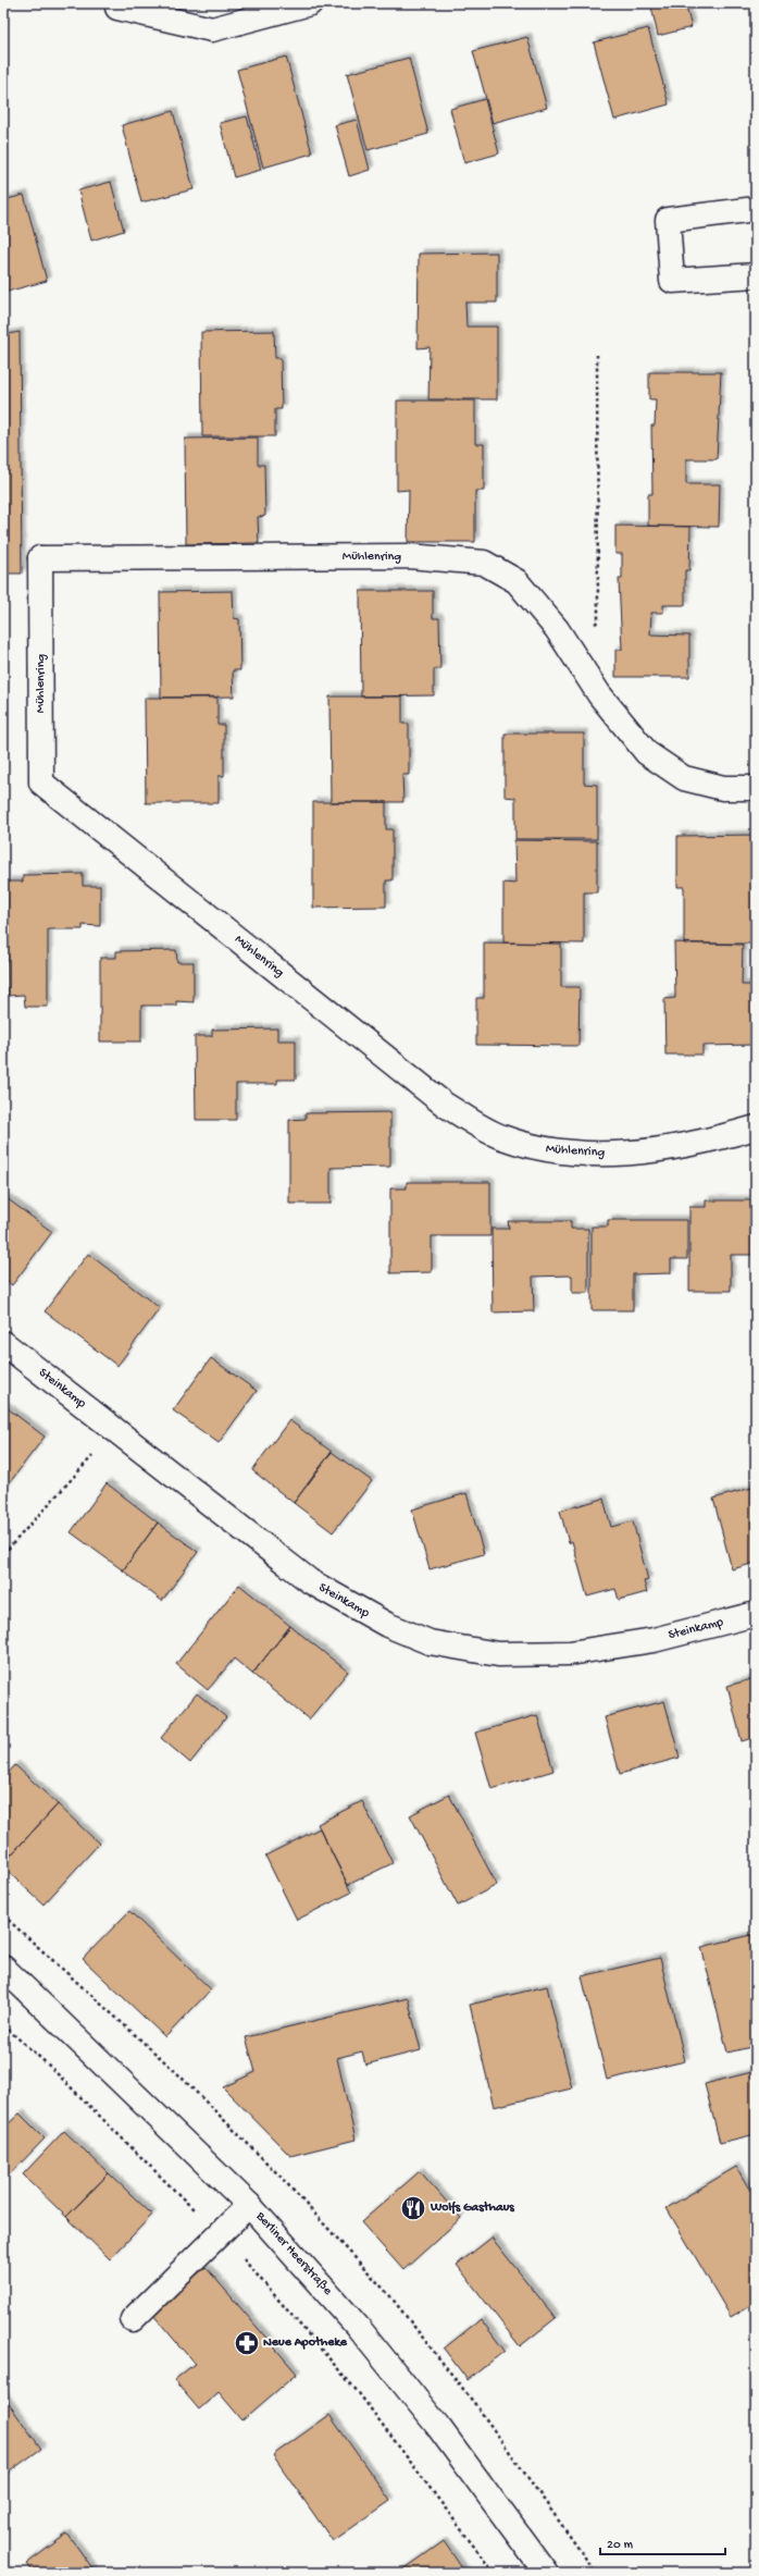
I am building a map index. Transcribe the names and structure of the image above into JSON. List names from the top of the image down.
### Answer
{
  "streets": {
    "street": ["Mühlenring", "Steinkamp", "Berliner Heerstraße"]
  },
  "places": {
    "restaurant": ["Wolfs Gasthaus"],
    "pharmacy": ["Neue Apotheke"]
  },
  "scale_bar": "20 m"
}
